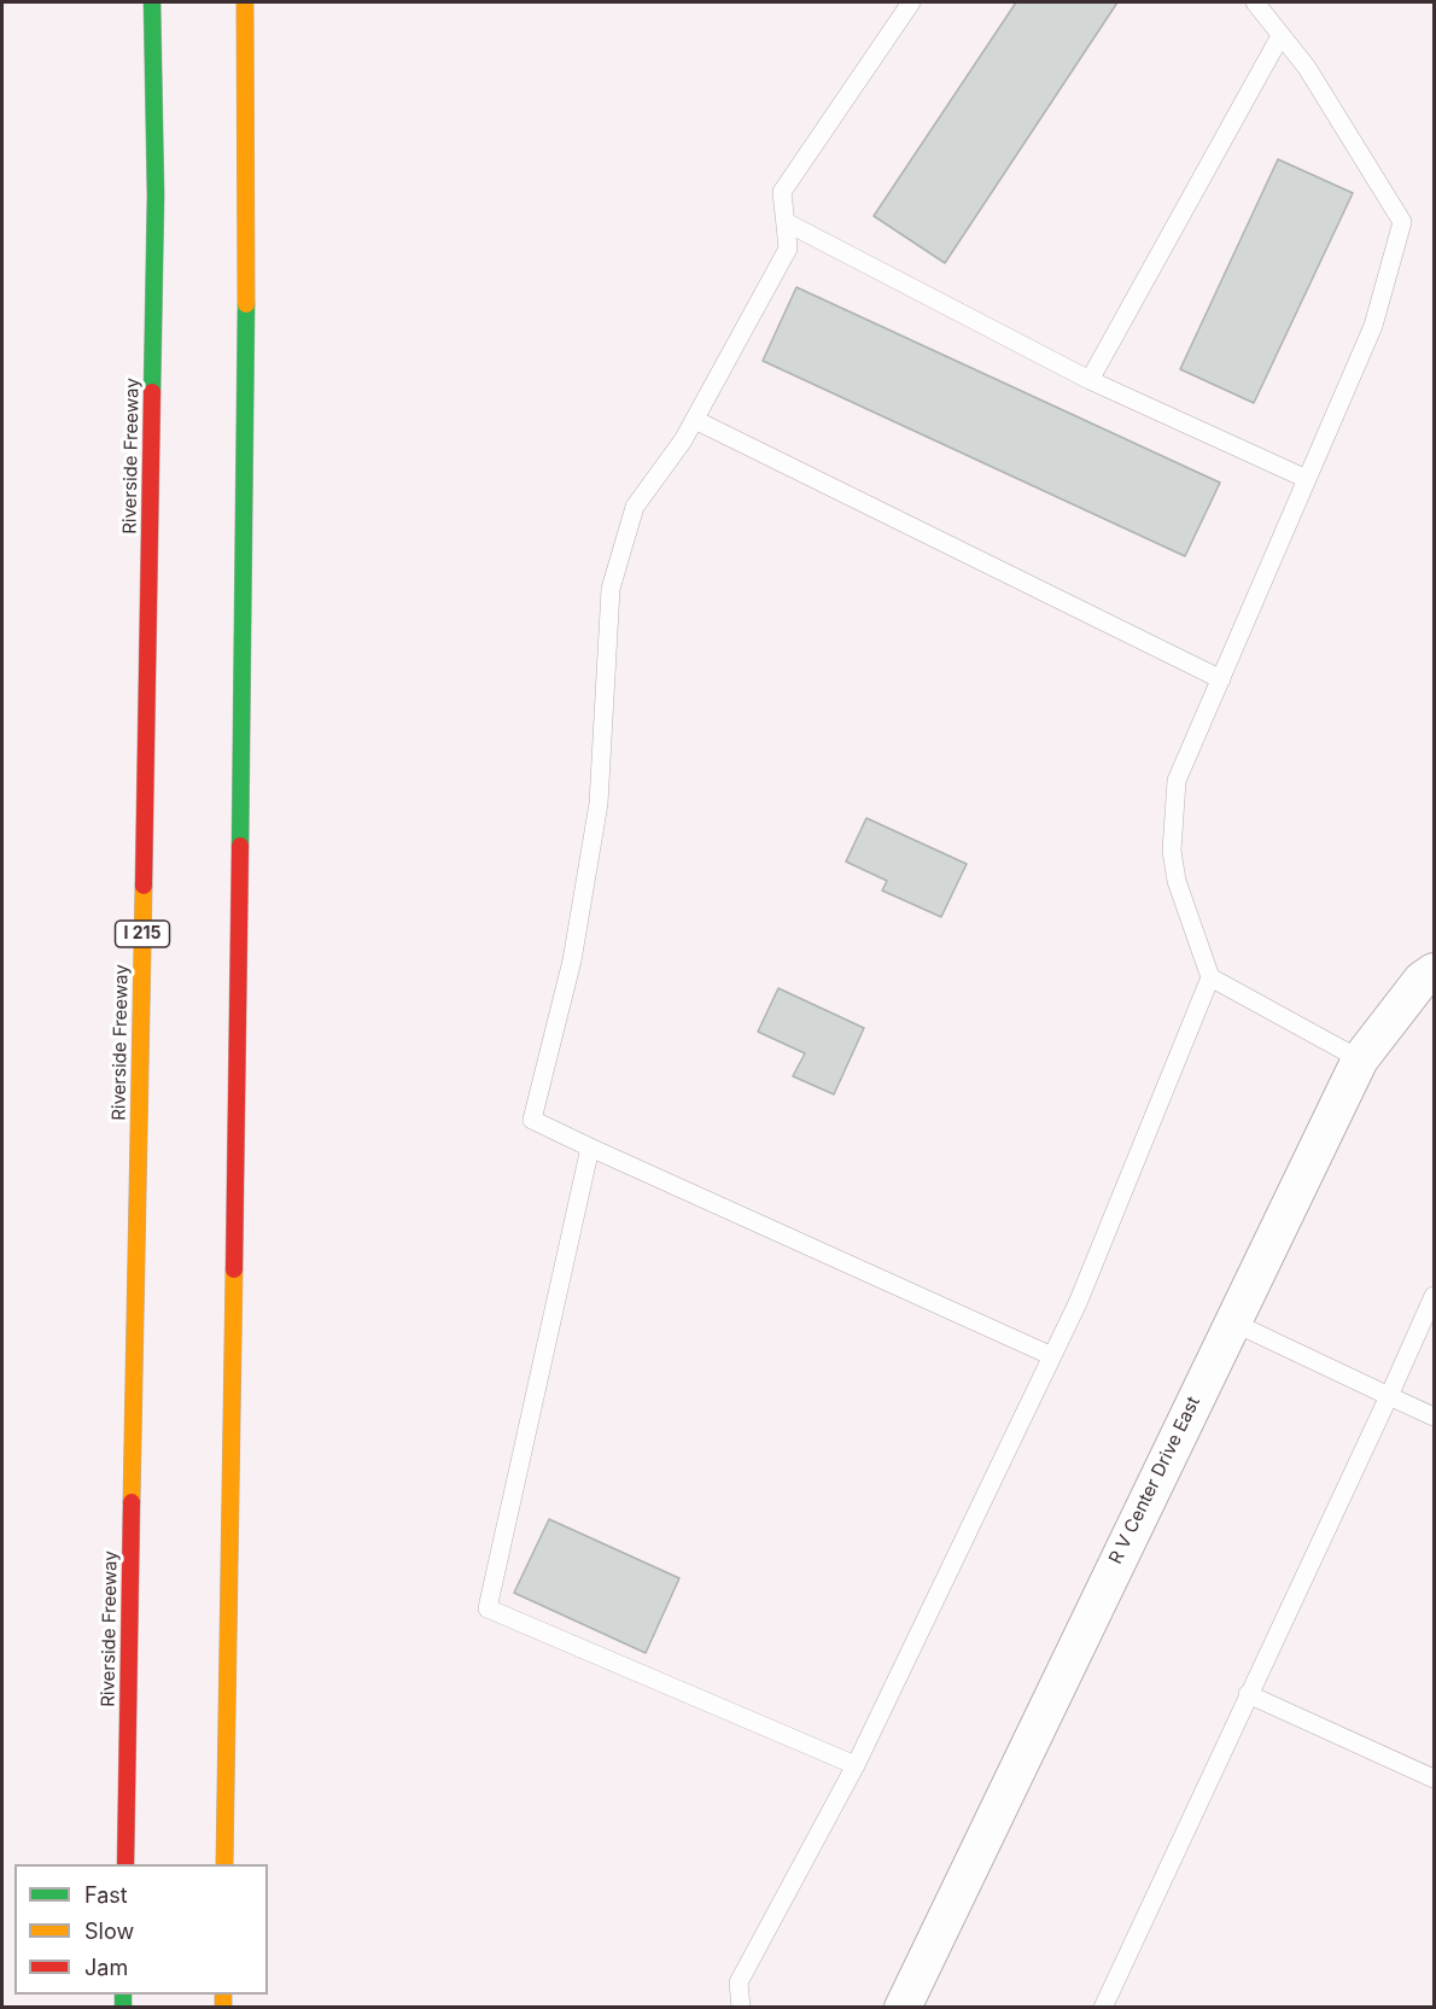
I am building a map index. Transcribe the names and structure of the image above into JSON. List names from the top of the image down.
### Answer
{
  "streets": {
    "highway": ["Riverside Freeway", "I 215"],
    "street": ["R V Center Drive East"]
  },
  "legend": ["Fast", "Slow", "Jam"]
}
